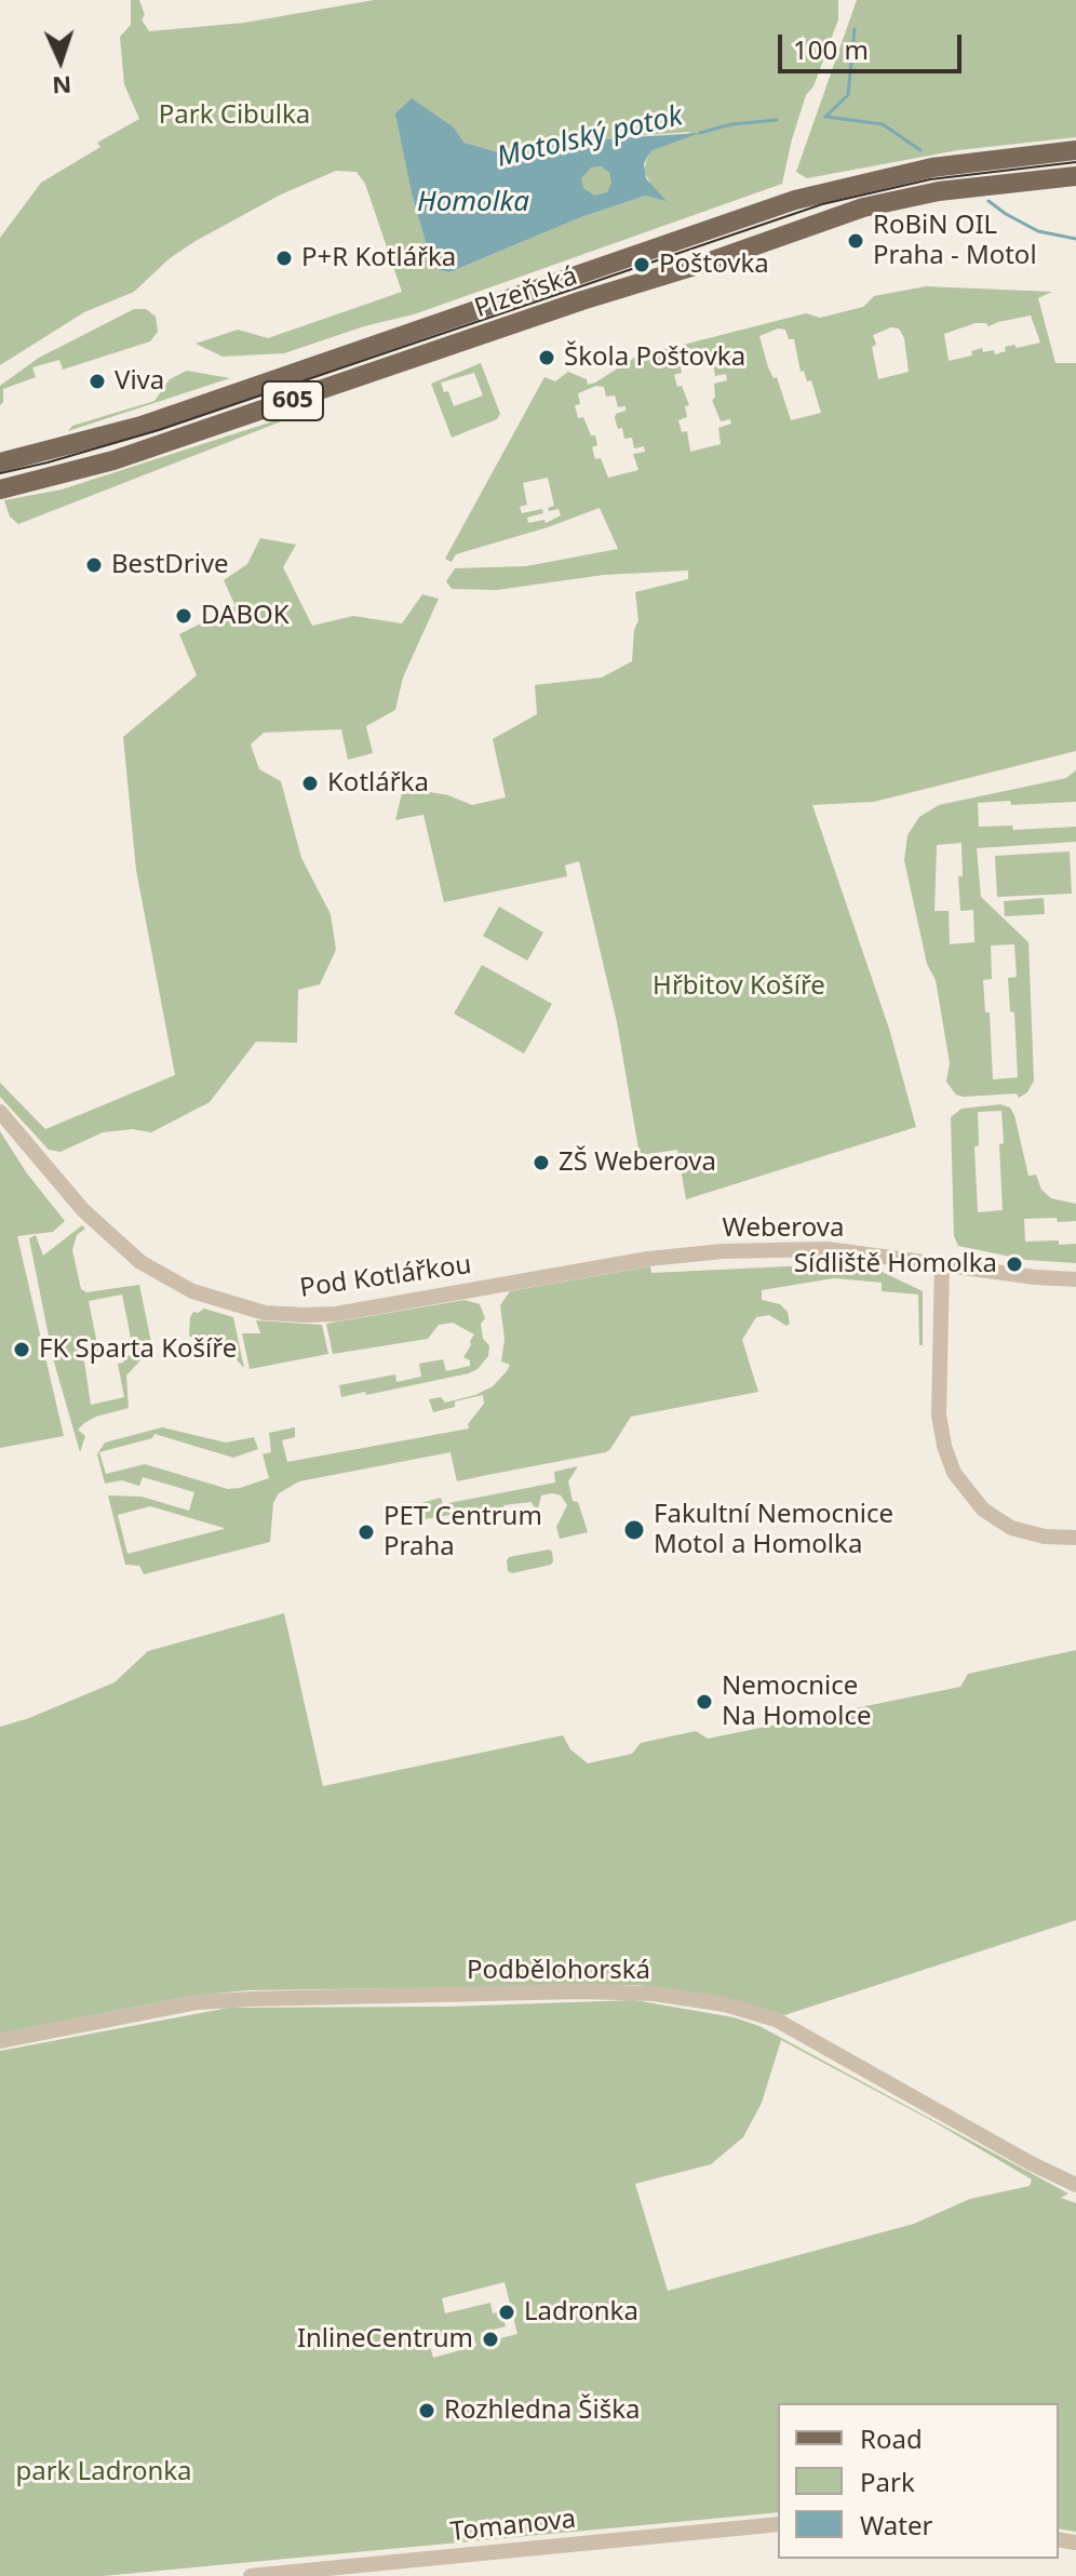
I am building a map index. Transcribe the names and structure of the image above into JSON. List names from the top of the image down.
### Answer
{
  "streets": {
    "main road": ["Plzeňská", "605"],
    "street": [
      "Weberova",
      "Pod Kotlářkou",
      "Podbělohorská",
      "Tomanova"
    ]
  },
  "crossings": [
    ["Weberova", "Pod Kotlářkou"]
  ],
  "water": ["Motolský potok", "Homolka"],
  "parks": ["Park Cibulka", "Hřbitov Košíře", "park Ladronka"],
  "places": [
    "RoBiN OIL Praha - Motol",
    "P+R Kotlářka",
    "Poštovka",
    "Škola Poštovka",
    "Viva",
    "BestDrive",
    "DABOK",
    "Kotlářka",
    "ZŠ Weberova",
    "Sídliště Homolka",
    "FK Sparta Košíře",
    "Fakultní Nemocnice Motol a Homolka",
    "PET Centrum Praha",
    "Nemocnice Na Homolce",
    "Ladronka",
    "InlineCentrum",
    "Rozhledna Šiška"
  ],
  "legend": ["Road", "Park", "Water"],
  "scale_bar": "100 m",
  "north": "bottom"
}
